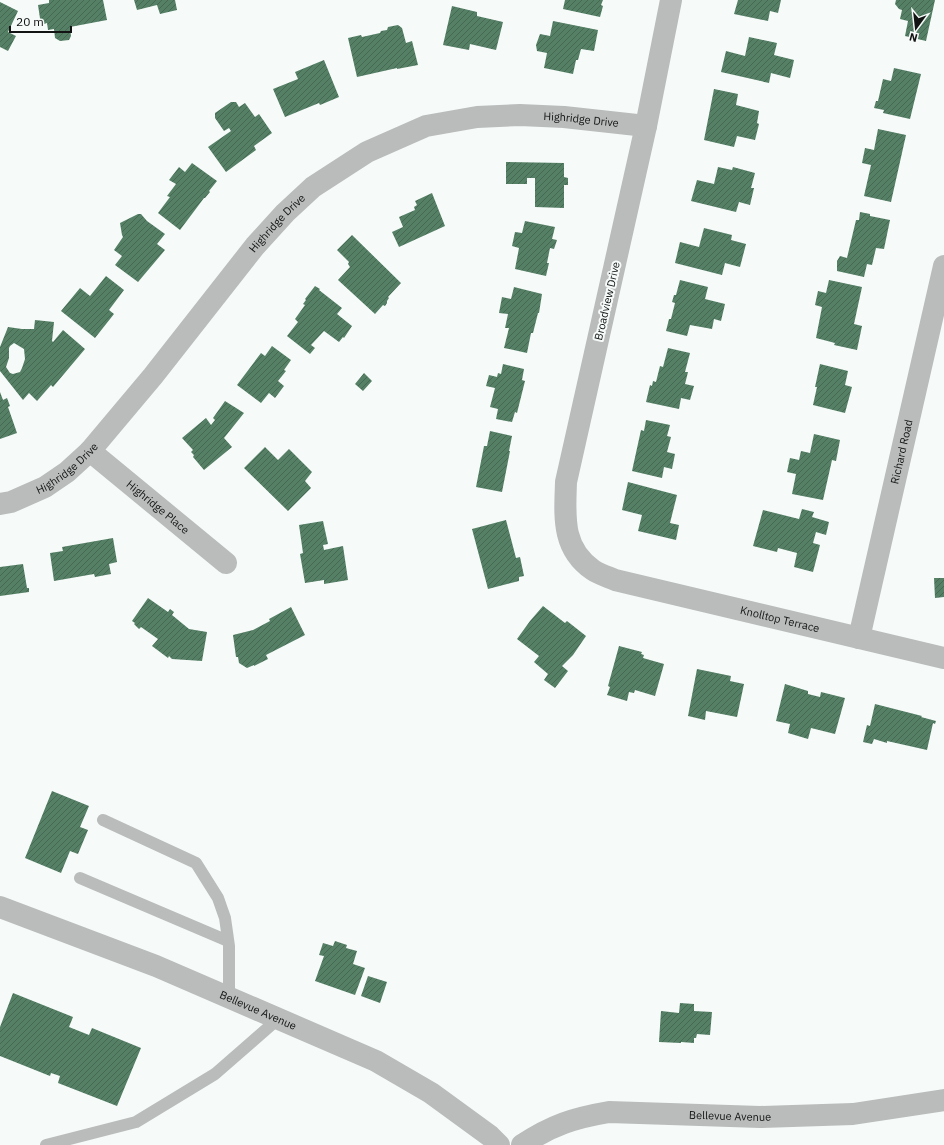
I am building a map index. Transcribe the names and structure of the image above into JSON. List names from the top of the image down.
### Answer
{
  "streets": {
    "street": [
      "Highridge Drive",
      "Broadview Drive",
      "Richard Road",
      "Highridge Place",
      "Knolltop Terrace",
      "Bellevue Avenue"
    ]
  },
  "crossings": [
    ["Highridge Drive", "Broadview Drive"],
    ["Highridge Drive", "Highridge Place"],
    ["Broadview Drive", "Knolltop Terrace"],
    ["Richard Road", "Knolltop Terrace"]
  ],
  "scale_bar": "20 m",
  "north": "bottom"
}
